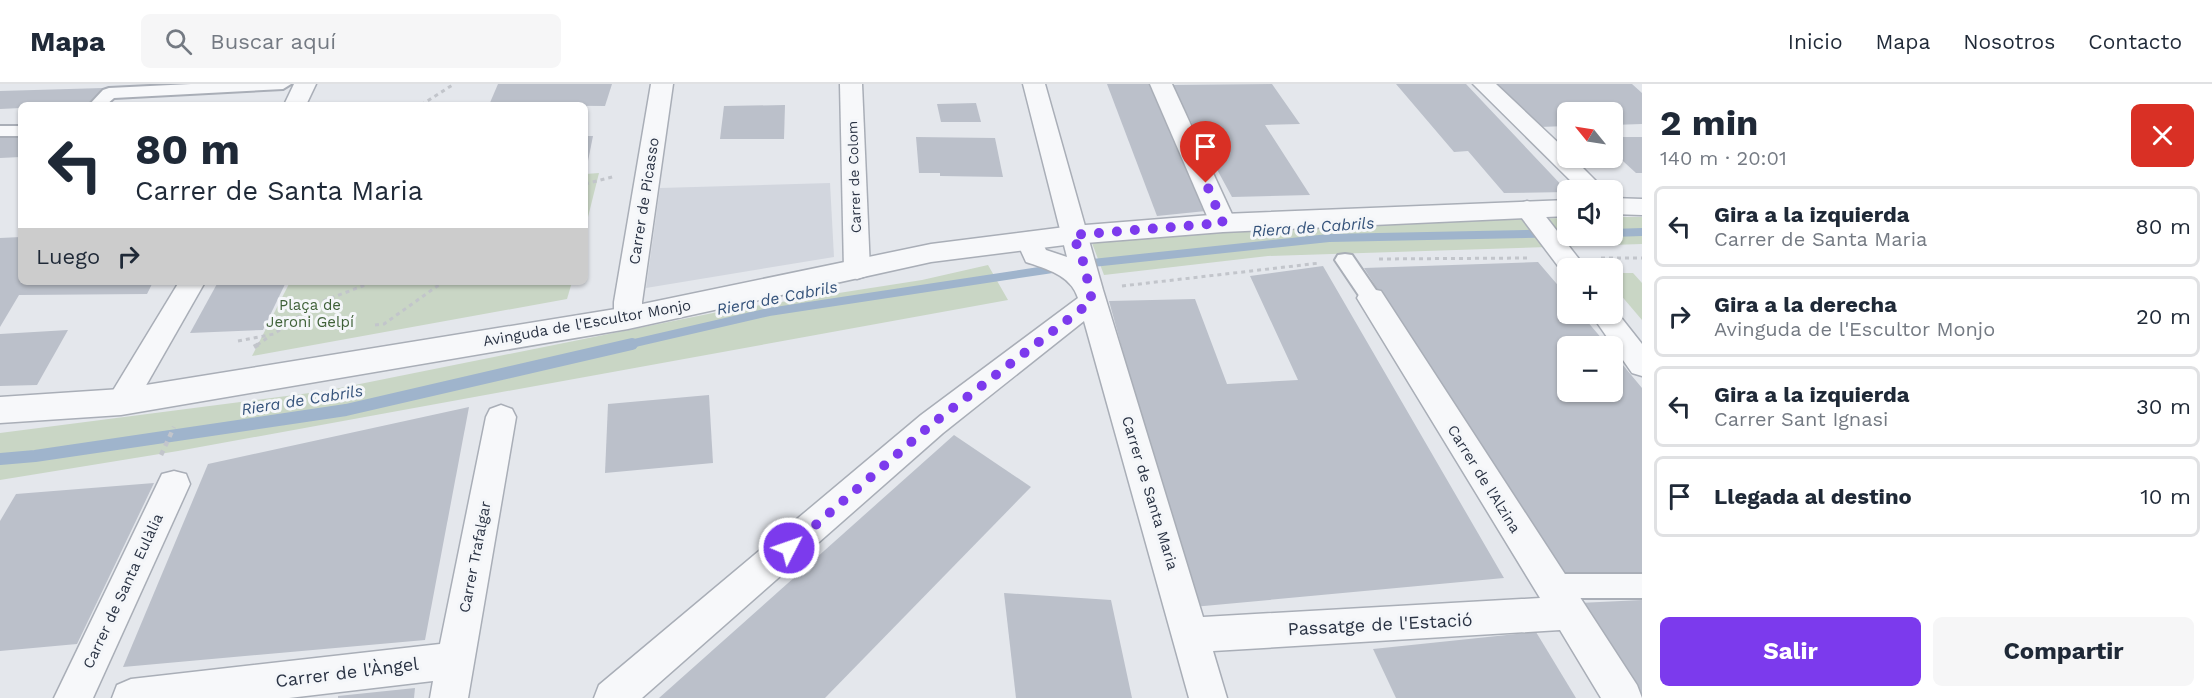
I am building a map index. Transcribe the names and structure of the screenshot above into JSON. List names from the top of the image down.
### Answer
{
  "streets": {
    "street": [
      "Carrer de Colom",
      "Carrer de Picasso",
      "Avinguda de l'Escultor Monjo",
      "Carrer de l'Alzina",
      "Carrer de Santa Maria",
      "Carrer Trafalgar",
      "Carrer de Santa Eulàlia",
      "Passatge de l'Estació",
      "Carrer de l'Àngel"
    ]
  },
  "crossings": [
    ["Carrer de Colom", "Avinguda de l'Escultor Monjo"],
    ["Carrer de Picasso", "Avinguda de l'Escultor Monjo"],
    ["Avinguda de l'Escultor Monjo", "Carrer de Santa Maria"],
    ["Carrer de l'Alzina", "Passatge de l'Estació"],
    ["Carrer de Santa Maria", "Passatge de l'Estació"],
    ["Carrer Trafalgar", "Carrer de l'Àngel"]
  ],
  "water": ["Riera de Cabrils"],
  "parks": ["Plaça de Jeroni Gelpí"],
  "north": "top left",
  "page": {
    "header": "Mapa",
    "search": "Buscar aquí",
    "nav": [
      "Inicio",
      "Mapa",
      "Nosotros",
      "Contacto"
    ],
    "heading": ["2 min", "140 m · 20:01"],
    "map_buttons": ["+", "−"],
    "turn": ["80 m", "Carrer de Santa Maria"],
    "list": [
      {
        "name": "Gira a la izquierda",
        "note": "Carrer de Santa Maria",
        "value": "80 m"
      },
      {
        "name": "Gira a la derecha",
        "note": "Avinguda de l'Escultor Monjo",
        "value": "20 m"
      },
      {
        "name": "Gira a la izquierda",
        "note": "Carrer Sant Ignasi",
        "value": "30 m"
      },
      {
        "name": "Llegada al destino",
        "value": "10 m"
      }
    ],
    "then": "Luego",
    "buttons": ["Salir", "Compartir"]
  }
}
